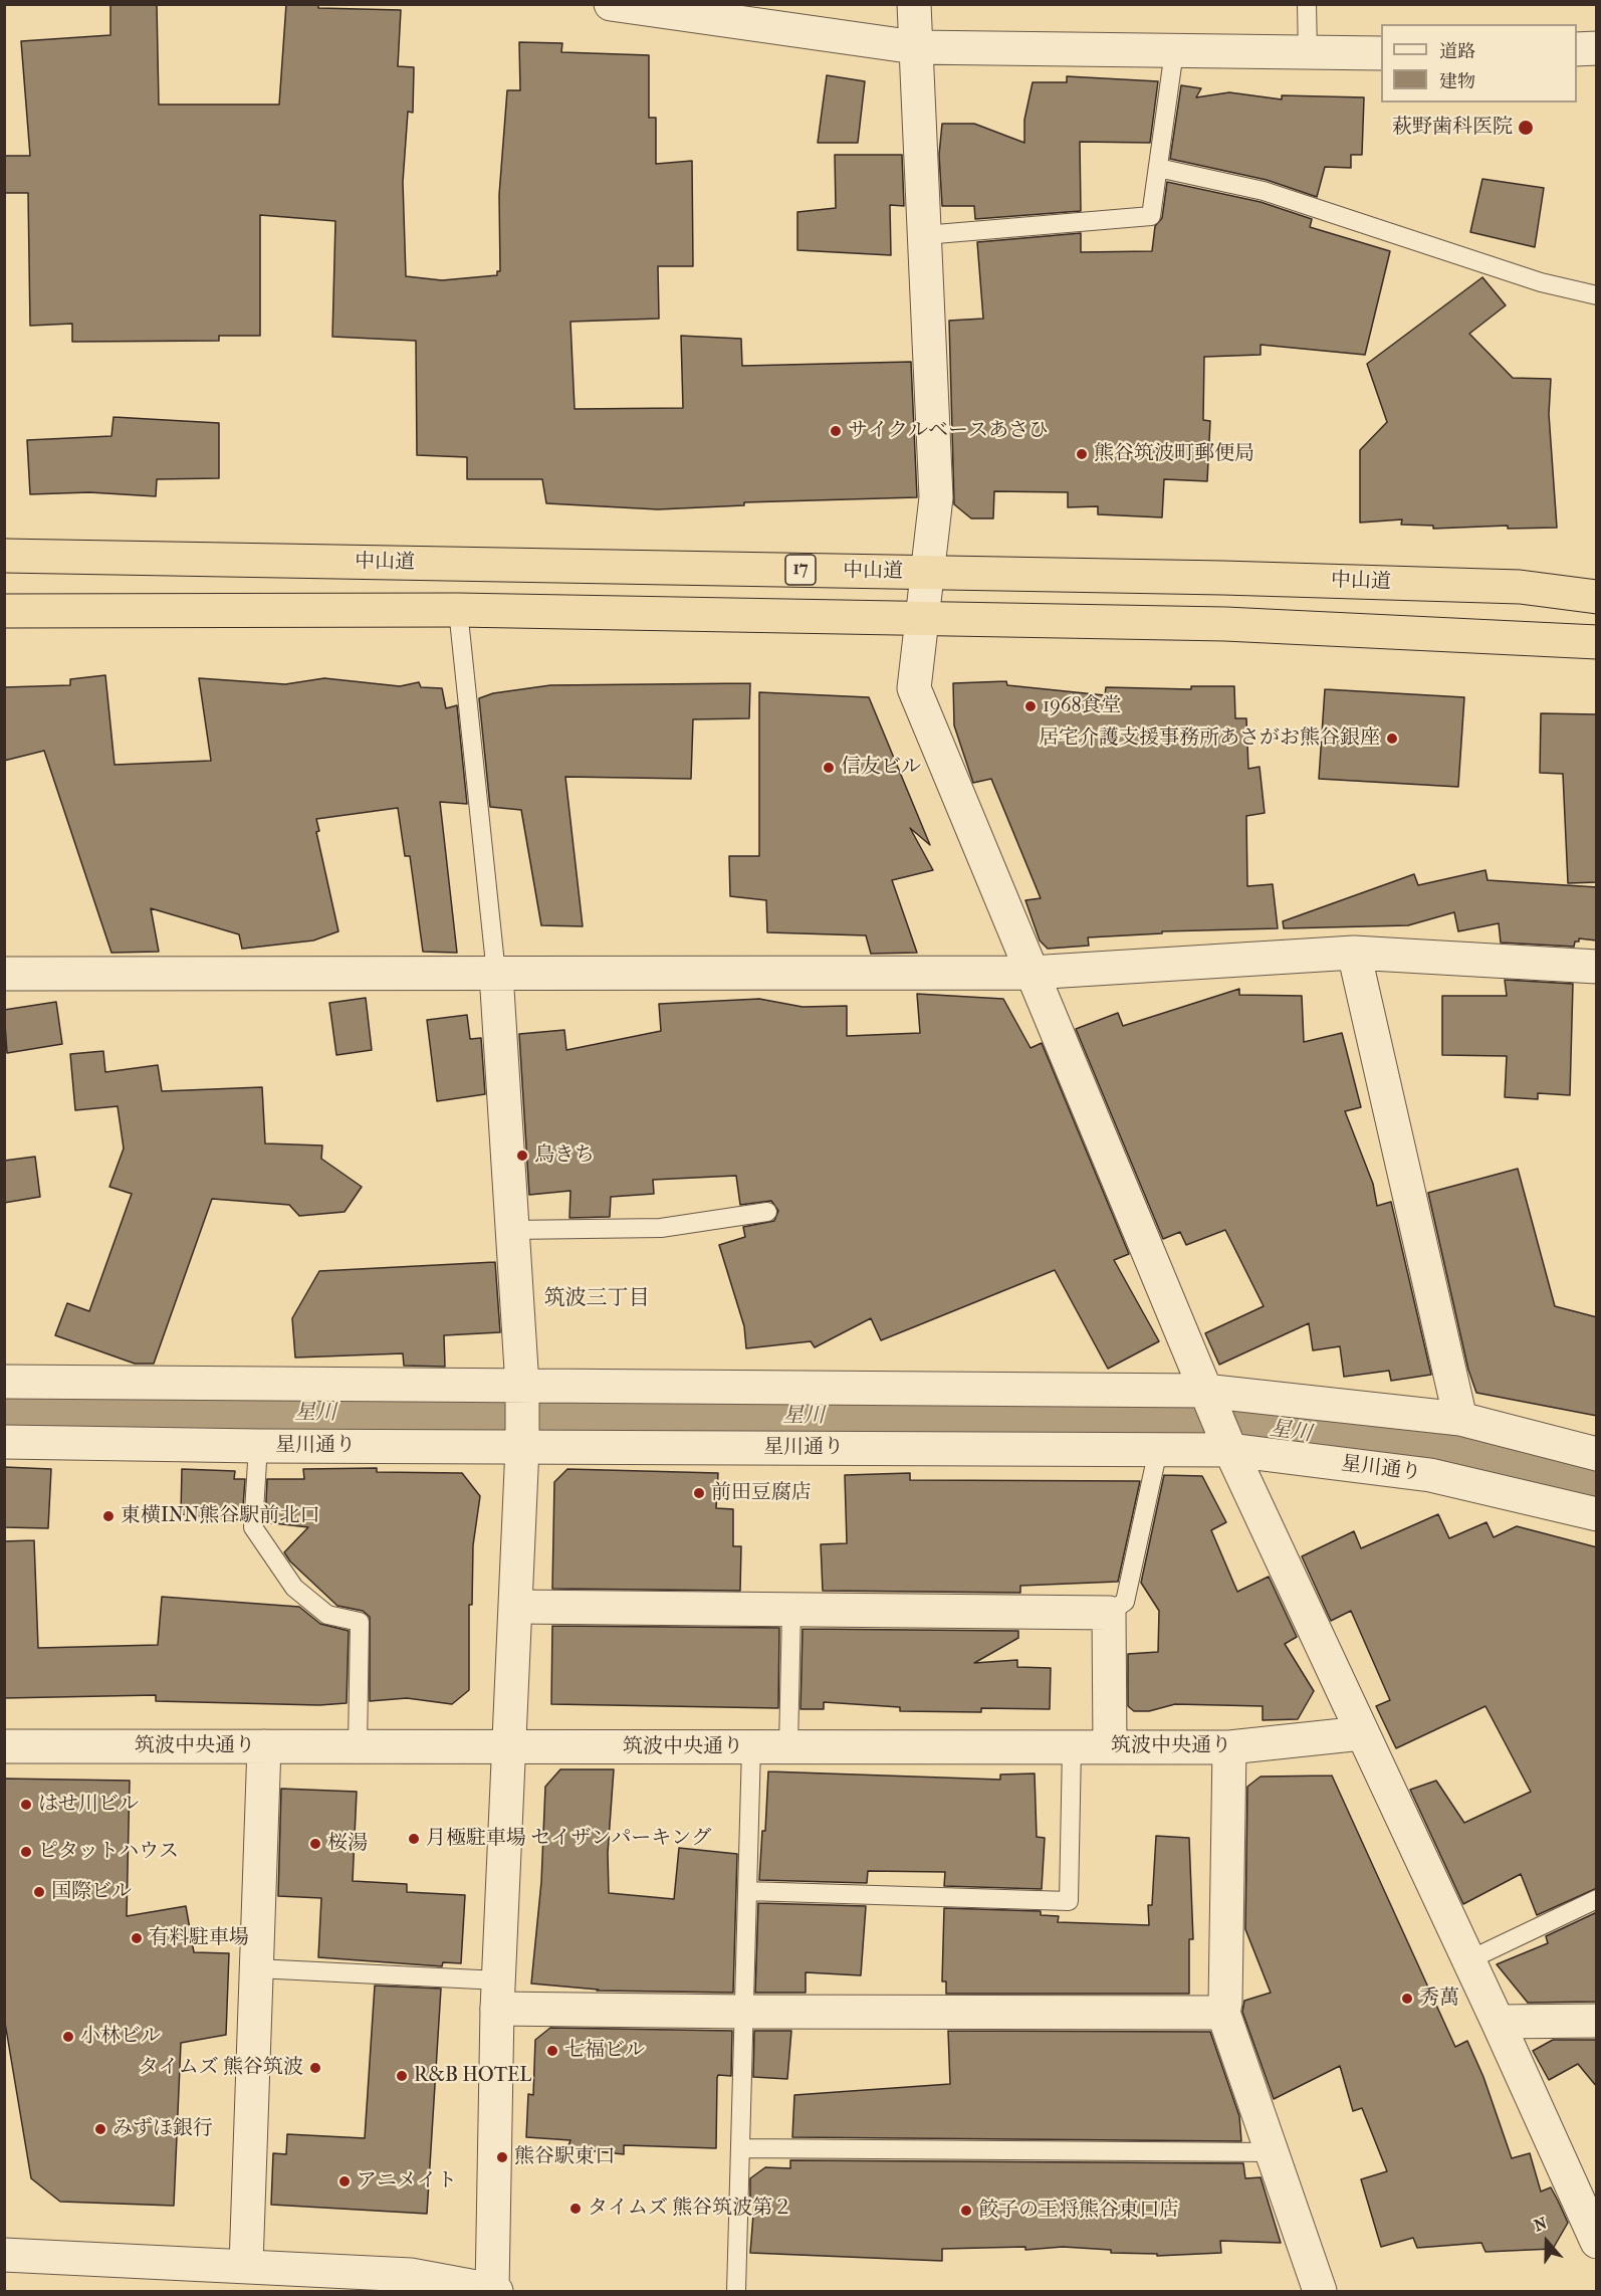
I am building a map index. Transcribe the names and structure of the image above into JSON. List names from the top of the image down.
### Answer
{
  "streets": {
    "highway": ["中山道", "17"],
    "street": ["星川通り", "筑波中央通り"]
  },
  "districts": ["筑波三丁目"],
  "water": ["星川"],
  "places": [
    "萩野歯科医院",
    "サイクルベースあさひ",
    "熊谷筑波町郵便局",
    "1968食堂",
    "居宅介護支援事務所あさがお熊谷銀座",
    "信友ビル",
    "鳥きち",
    "前田豆腐店",
    "東横INN熊谷駅前北口",
    "はせ川ビル",
    "月極駐車場 セイザンパーキング",
    "桜湯",
    "ピタットハウス",
    "国際ビル",
    "有料駐車場",
    "秀萬",
    "小林ビル",
    "七福ビル",
    "タイムズ 熊谷筑波",
    "R&B HOTEL",
    "みずほ銀行",
    "熊谷駅東口",
    "アニメイト",
    "タイムズ 熊谷筑波第２",
    "餃子の王将熊谷東口店"
  ],
  "legend": ["道路", "建物"],
  "north": "top"
}
